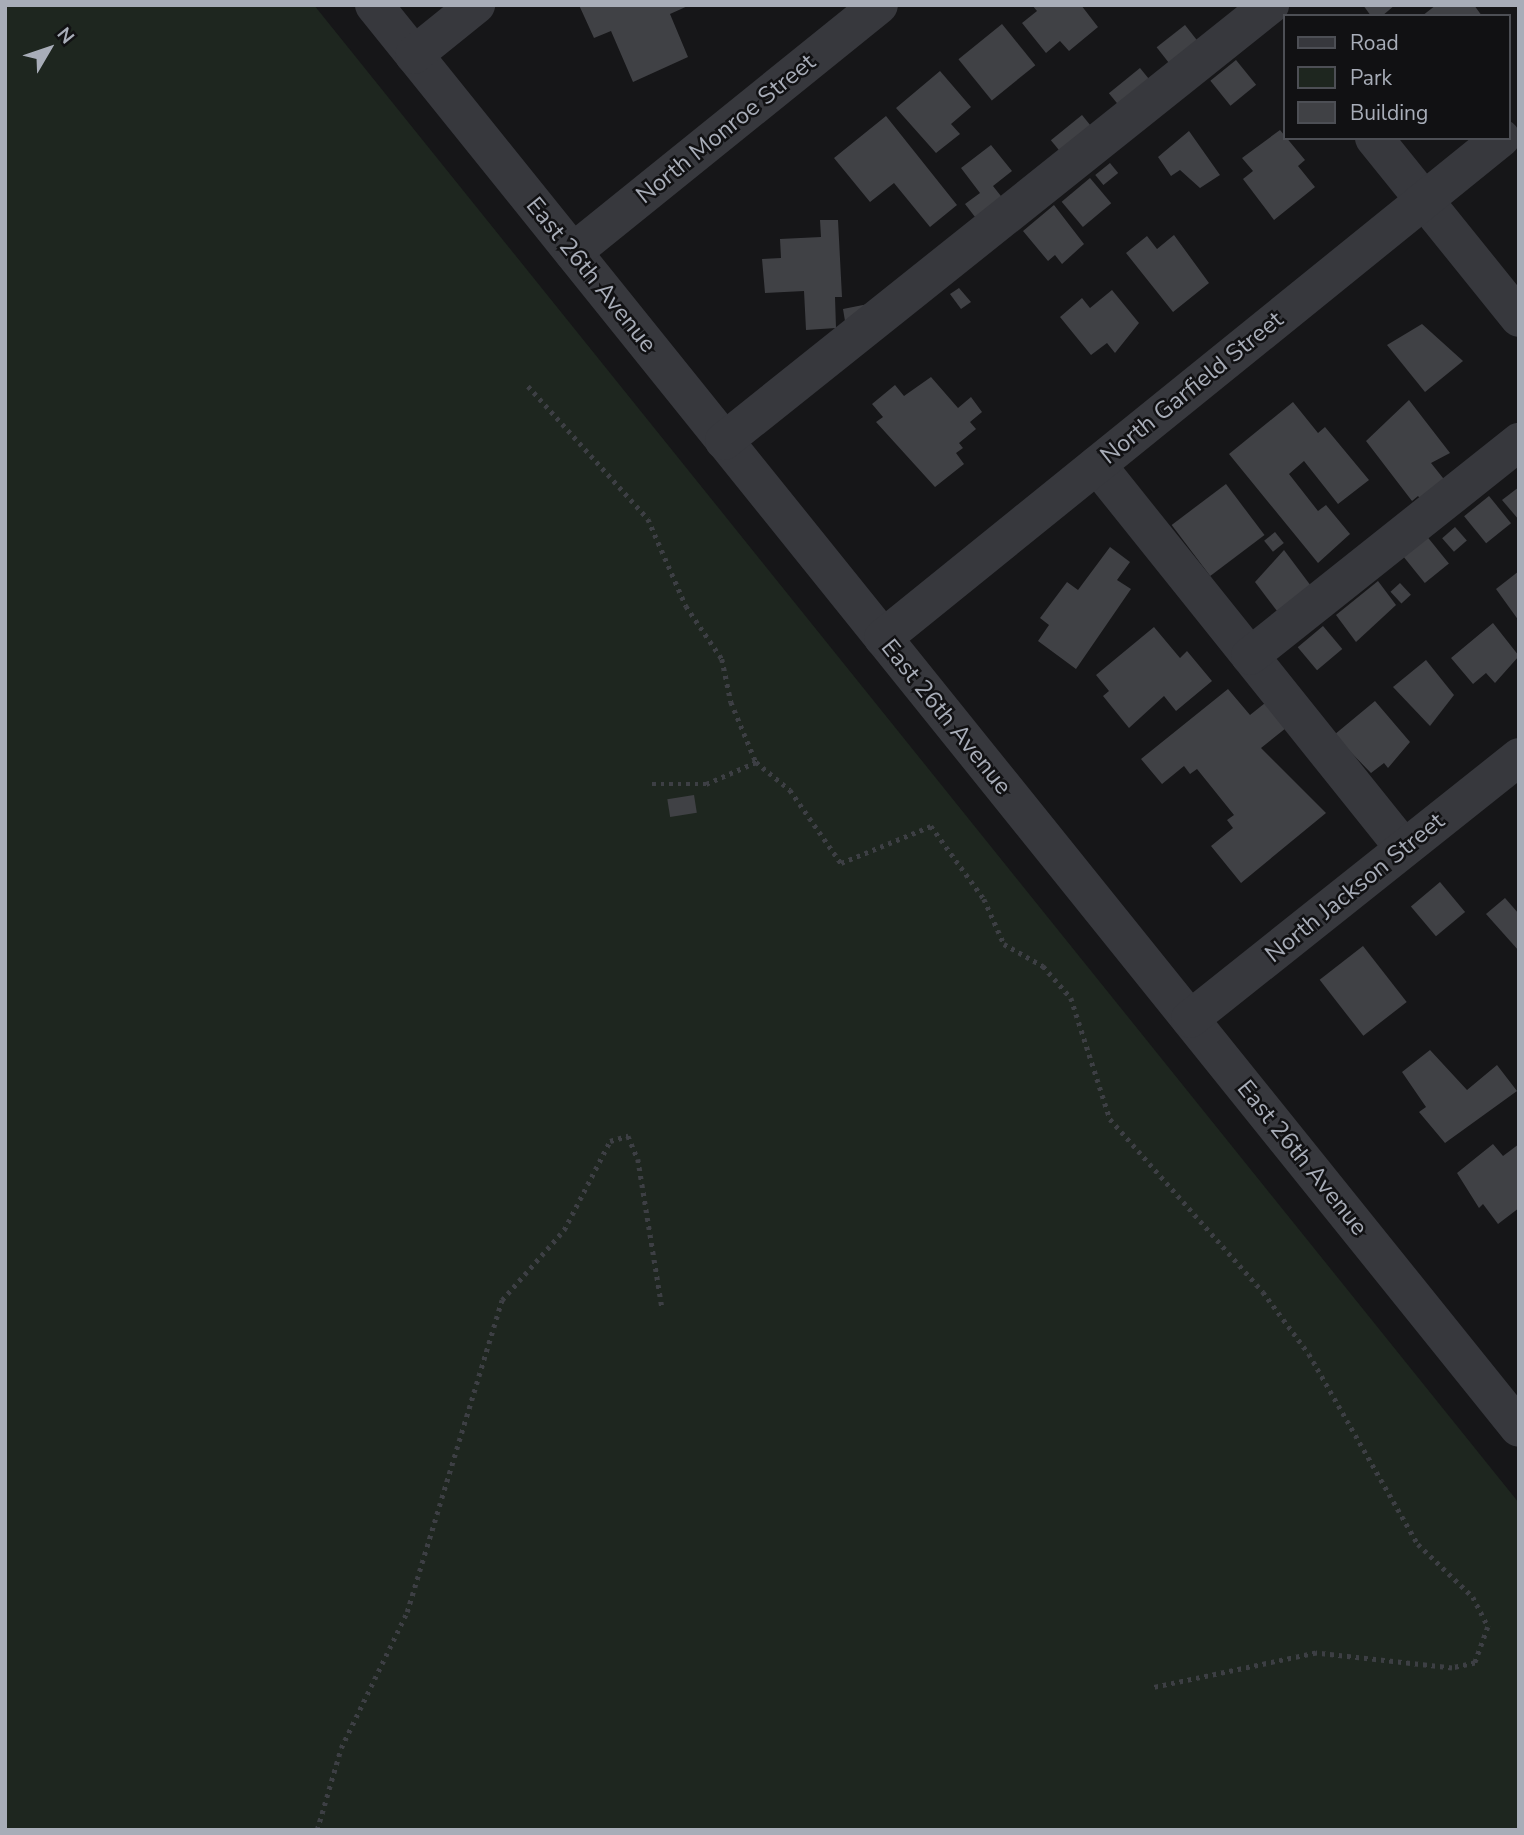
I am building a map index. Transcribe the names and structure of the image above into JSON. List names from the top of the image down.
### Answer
{
  "streets": {
    "street": [
      "North Monroe Street",
      "East 26th Avenue",
      "North Garfield Street",
      "North Jackson Street"
    ]
  },
  "crossings": [
    ["North Monroe Street", "East 26th Avenue"],
    ["East 26th Avenue", "North Garfield Street"],
    ["East 26th Avenue", "North Jackson Street"]
  ],
  "legend": ["Road", "Park", "Building"],
  "north": "top right"
}
